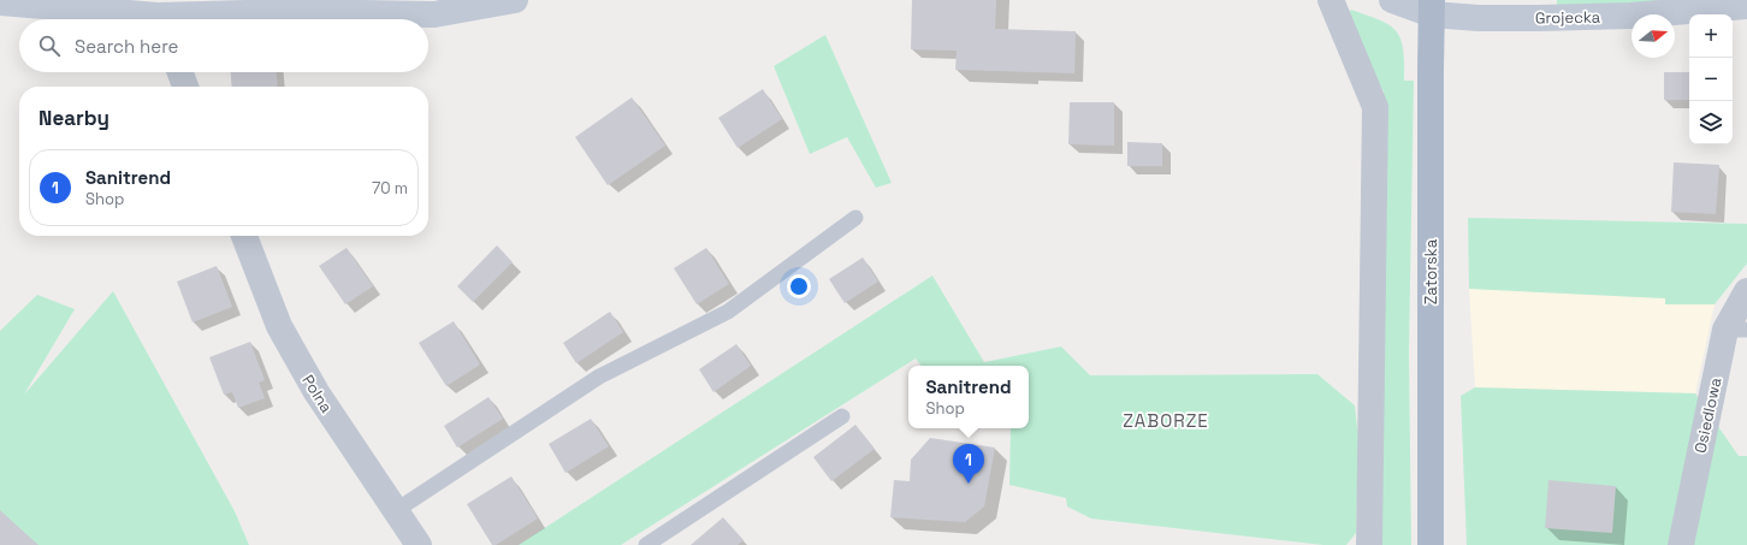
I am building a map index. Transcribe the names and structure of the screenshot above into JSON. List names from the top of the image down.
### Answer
{
  "streets": {
    "main road": ["Zatorska"],
    "street": ["Grojecka", "Polna", "Osiedlowa"]
  },
  "crossings": [
    ["Grojecka", "Zatorska"]
  ],
  "districts": ["ZABORZE"],
  "north": "right",
  "page": {
    "map_buttons": ["+", "−"],
    "search": "Search here",
    "heading": "Nearby",
    "list": [
      {
        "mark": "1",
        "name": "Sanitrend",
        "note": "Shop",
        "value": "70 m"
      }
    ],
    "popup": ["Sanitrend", "Shop"],
    "pins": "1"
  }
}
